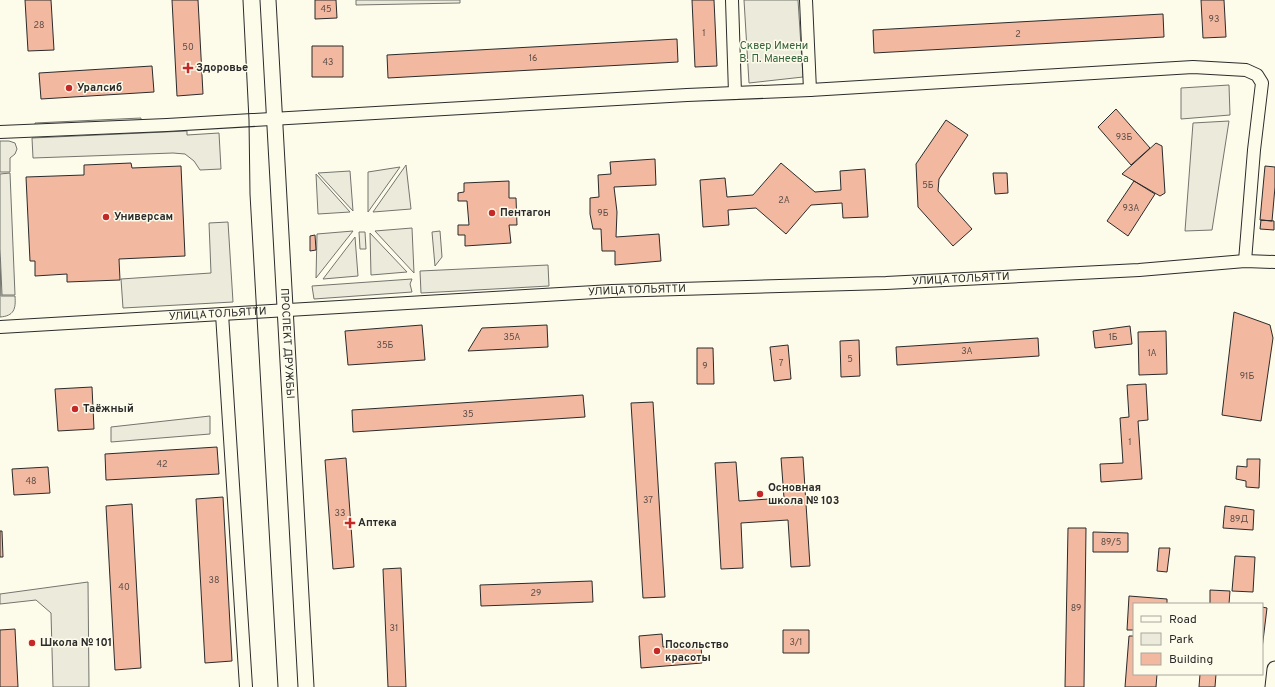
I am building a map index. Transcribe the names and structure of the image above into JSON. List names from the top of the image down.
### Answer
{
  "streets": {
    "main road": ["ПРОСПЕКТ ДРУЖБЫ"],
    "street": ["УЛИЦА ТОЛЬЯТТИ"]
  },
  "crossings": [
    ["УЛИЦА ТОЛЬЯТТИ", "ПРОСПЕКТ ДРУЖБЫ"]
  ],
  "parks": ["Сквер Имени В. П. Манеева"],
  "places": {
    "health": ["Здоровье", "Аптека"],
    "other": [
      "Уралсиб",
      "Пентагон",
      "Универсам",
      "Таёжный",
      "Основная школа № 103",
      "Школа № 101",
      "Посольство красоты"
    ]
  },
  "house_numbers": [
    "45",
    "93",
    "28",
    "1",
    "2",
    "50",
    "16",
    "43",
    "93Б",
    "5Б",
    "2А",
    "93А",
    "9Б",
    "35А",
    "1Б",
    "35Б",
    "3А",
    "1А",
    "5",
    "7",
    "9",
    "91Б",
    "35",
    "1",
    "42",
    "48",
    "37",
    "33",
    "89Д",
    "89/5",
    "38",
    "40",
    "29",
    "89",
    "31",
    "3/1"
  ],
  "legend": ["Road", "Park", "Building"]
}
